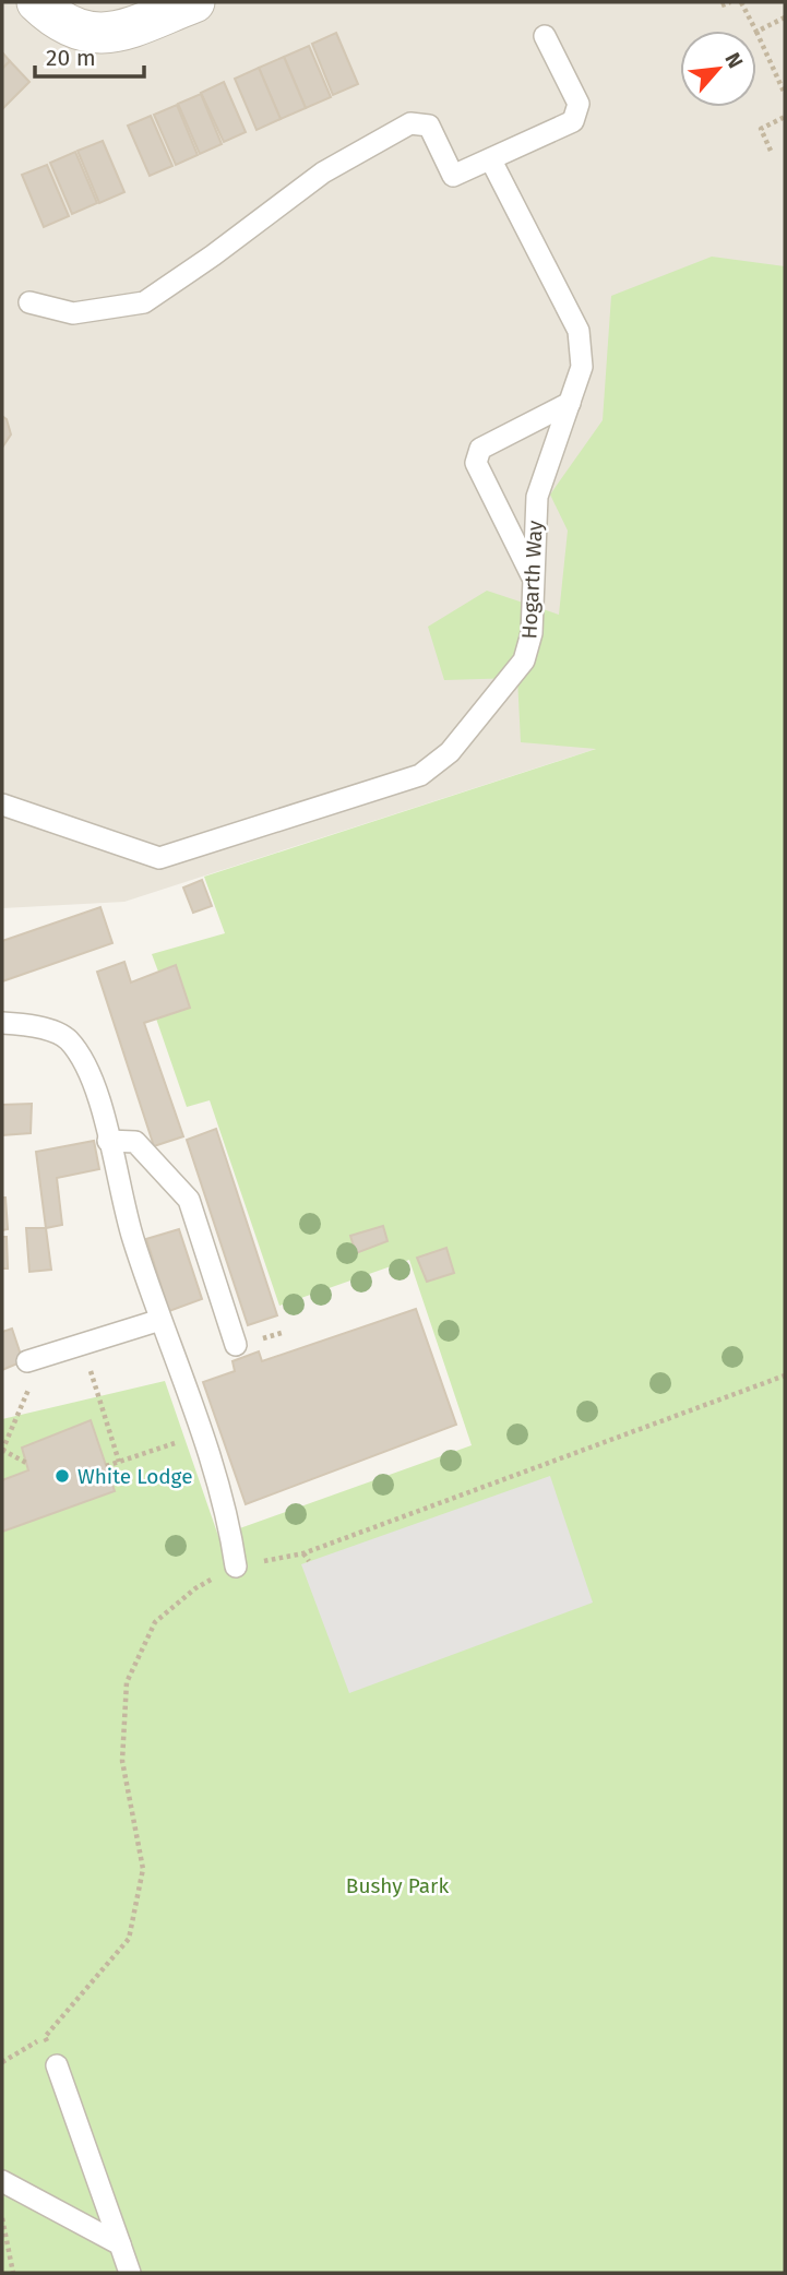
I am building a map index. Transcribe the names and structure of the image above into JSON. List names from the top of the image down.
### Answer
{
  "streets": {
    "lane": ["Hogarth Way"]
  },
  "parks": ["Bushy Park"],
  "places": ["White Lodge"],
  "scale_bar": "20 m",
  "north": "top right"
}
